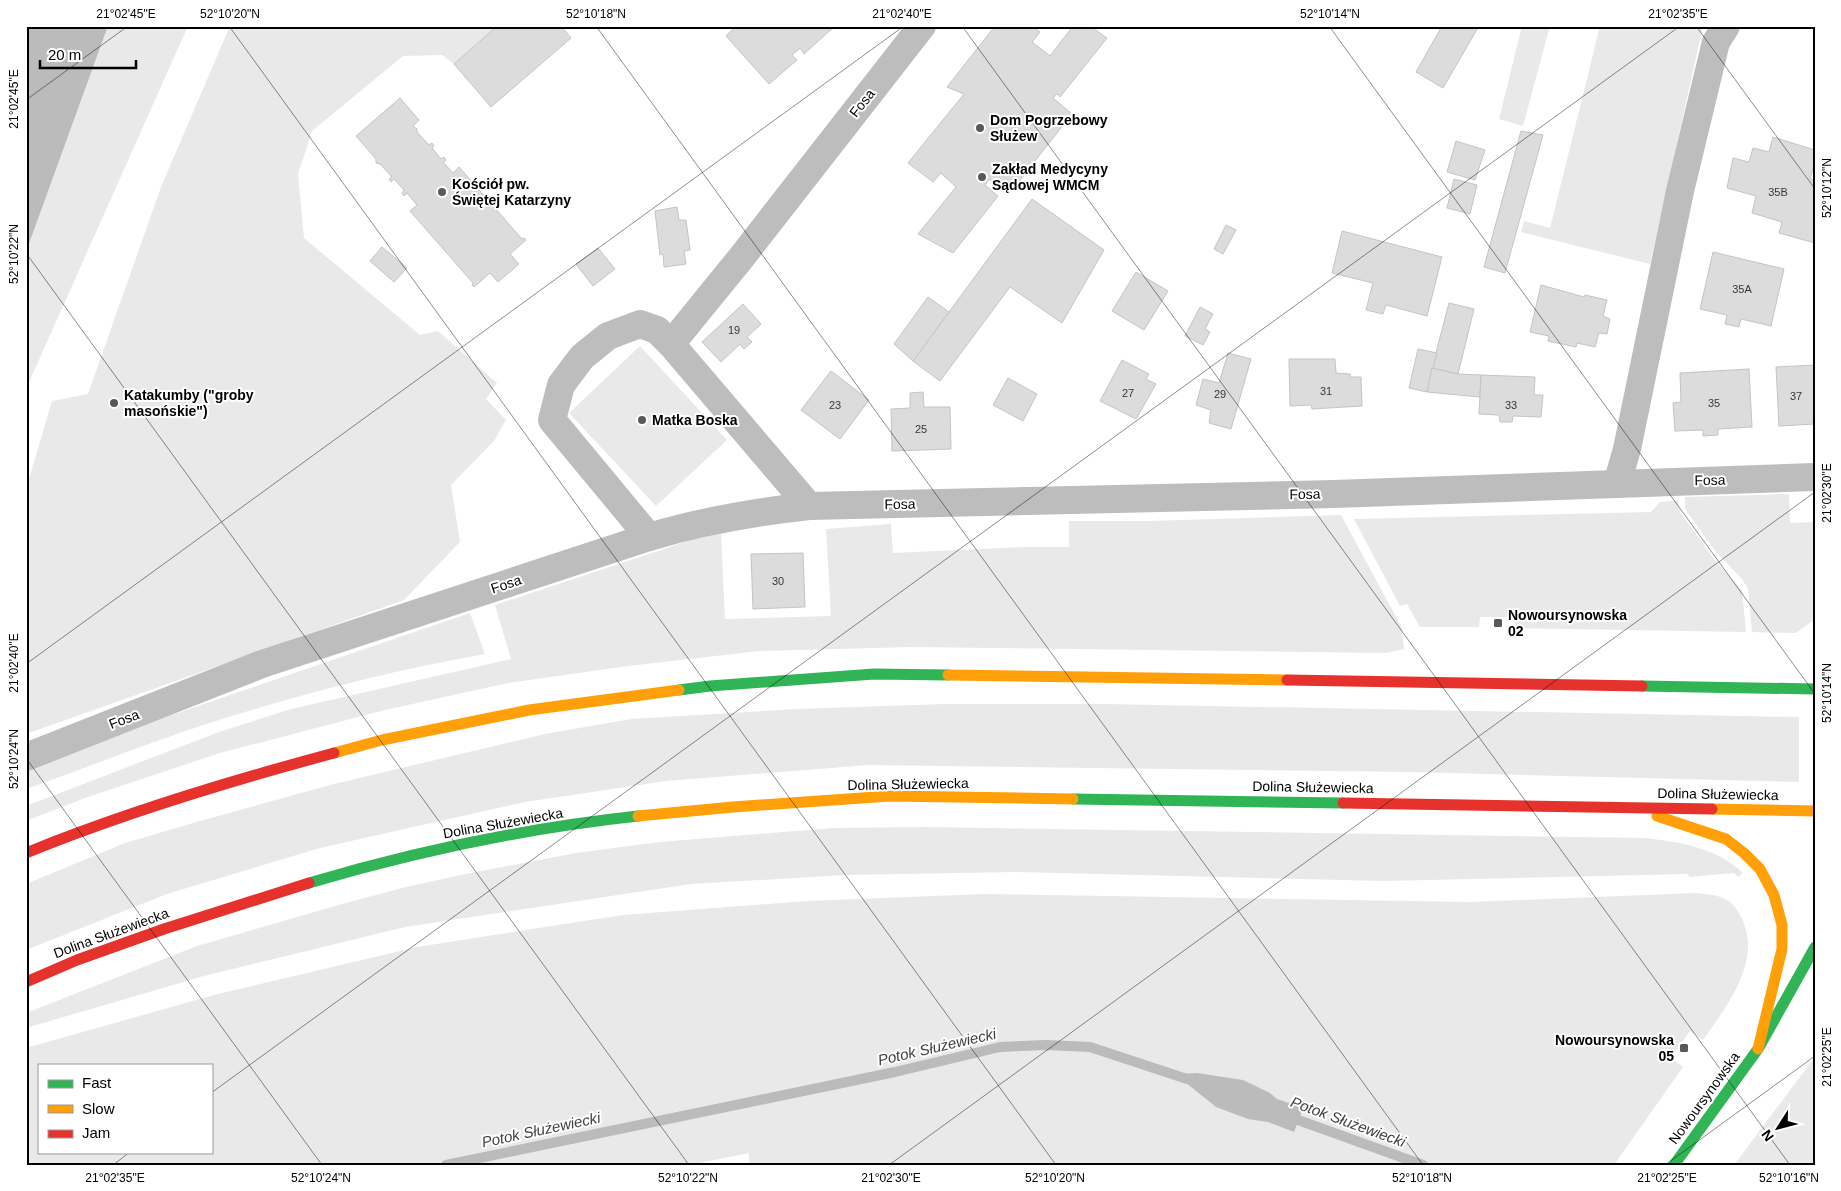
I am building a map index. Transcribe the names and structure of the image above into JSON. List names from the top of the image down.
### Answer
{
  "streets": {
    "main road": ["Dolina Służewiecka", "Nowoursynowska"],
    "street": ["Fosa"]
  },
  "water": ["Potok Służewiecki"],
  "places": {
    "other": [
      "Dom Pogrzebowy Służew",
      "Zakład Medycyny Sądowej WMCM",
      "Kościół pw. Świętej Katarzyny",
      "Katakumby (\"groby masońskie\")",
      "Matka Boska"
    ],
    "transit": ["Nowoursynowska 02", "Nowoursynowska 05"]
  },
  "house_numbers": [
    "35B",
    "35A",
    "19",
    "31",
    "27",
    "29",
    "37",
    "35",
    "23",
    "33",
    "25",
    "30"
  ],
  "legend": ["Fast", "Slow", "Jam"],
  "scale_bar": "20 m",
  "north": "bottom left",
  "coordinates": [
    "21°02'45\"E",
    "52°10'20\"N",
    "52°10'18\"N",
    "21°02'40\"E",
    "52°10'14\"N",
    "21°02'35\"E",
    "52°10'12\"N",
    "52°10'22\"N",
    "21°02'30\"E",
    "52°10'24\"N",
    "21°02'25\"E",
    "52°10'16\"N"
  ]
}
